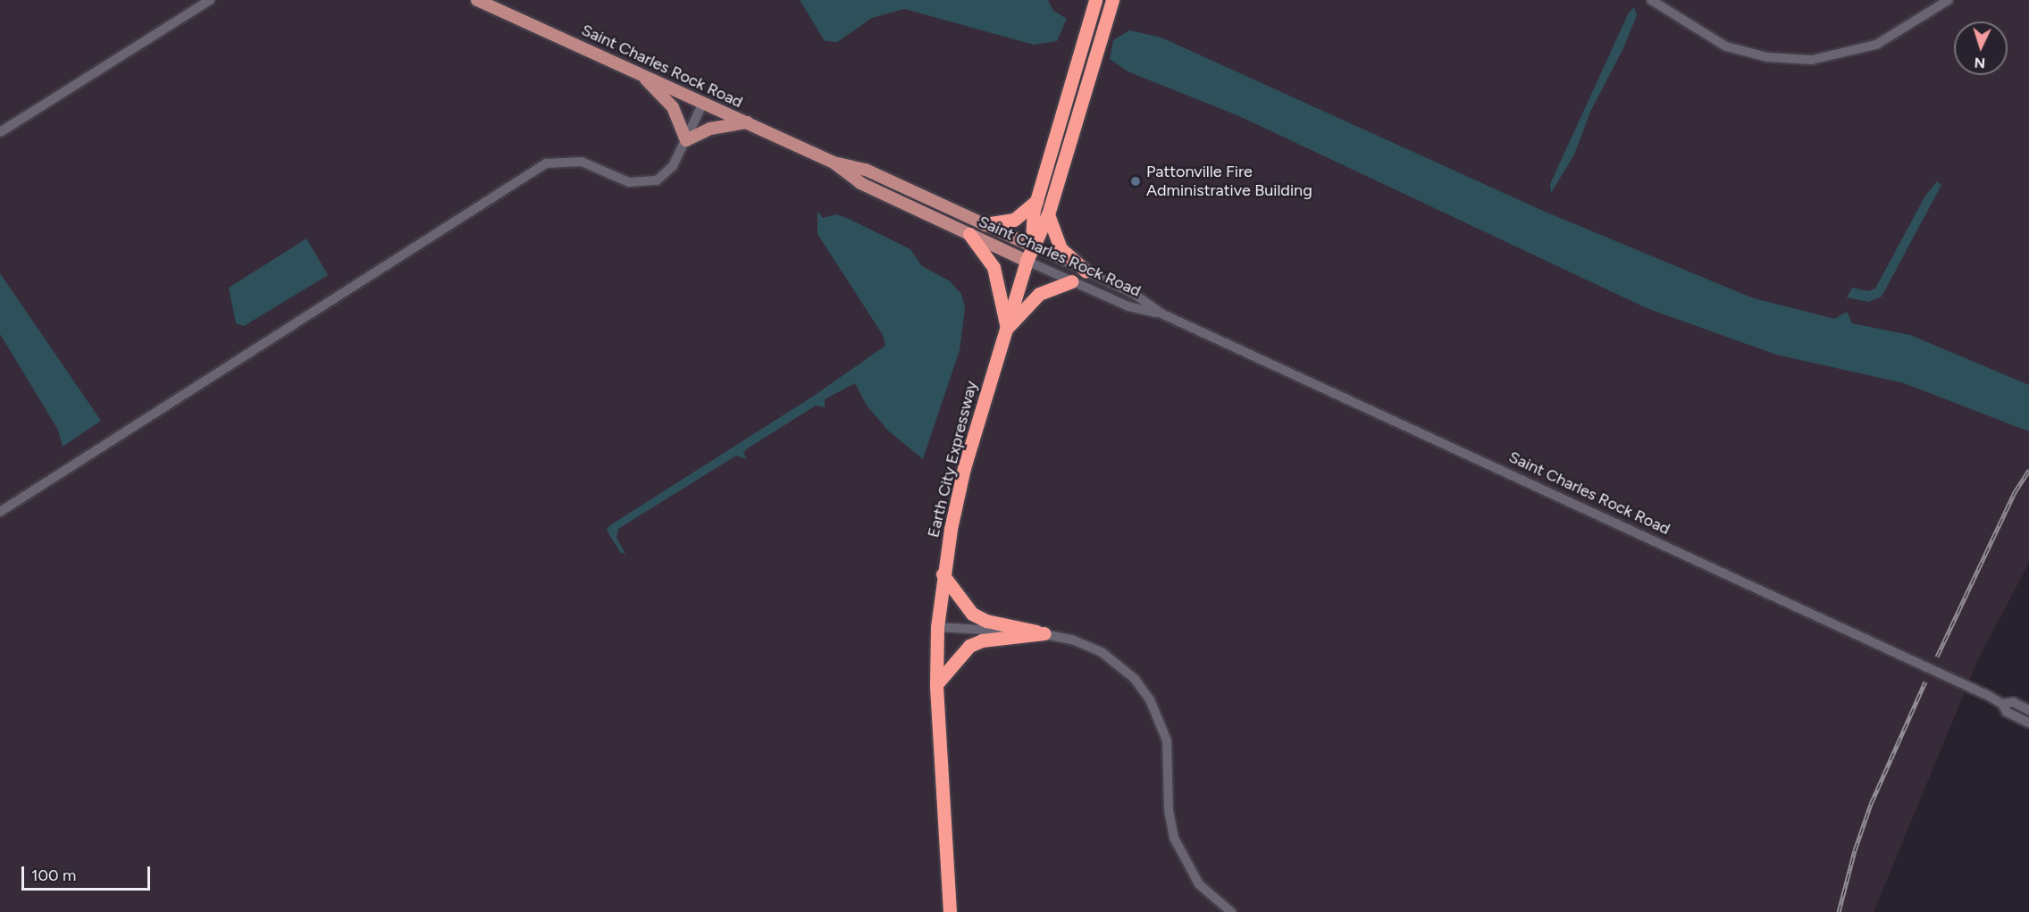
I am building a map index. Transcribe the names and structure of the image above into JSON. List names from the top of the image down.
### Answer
{
  "streets": {
    "highway": ["Earth City Expressway"],
    "main road": ["Saint Charles Rock Road"]
  },
  "crossings": [
    ["Saint Charles Rock Road", "Earth City Expressway"]
  ],
  "places": ["Pattonville Fire Administrative Building"],
  "scale_bar": "100 m",
  "north": "bottom"
}
